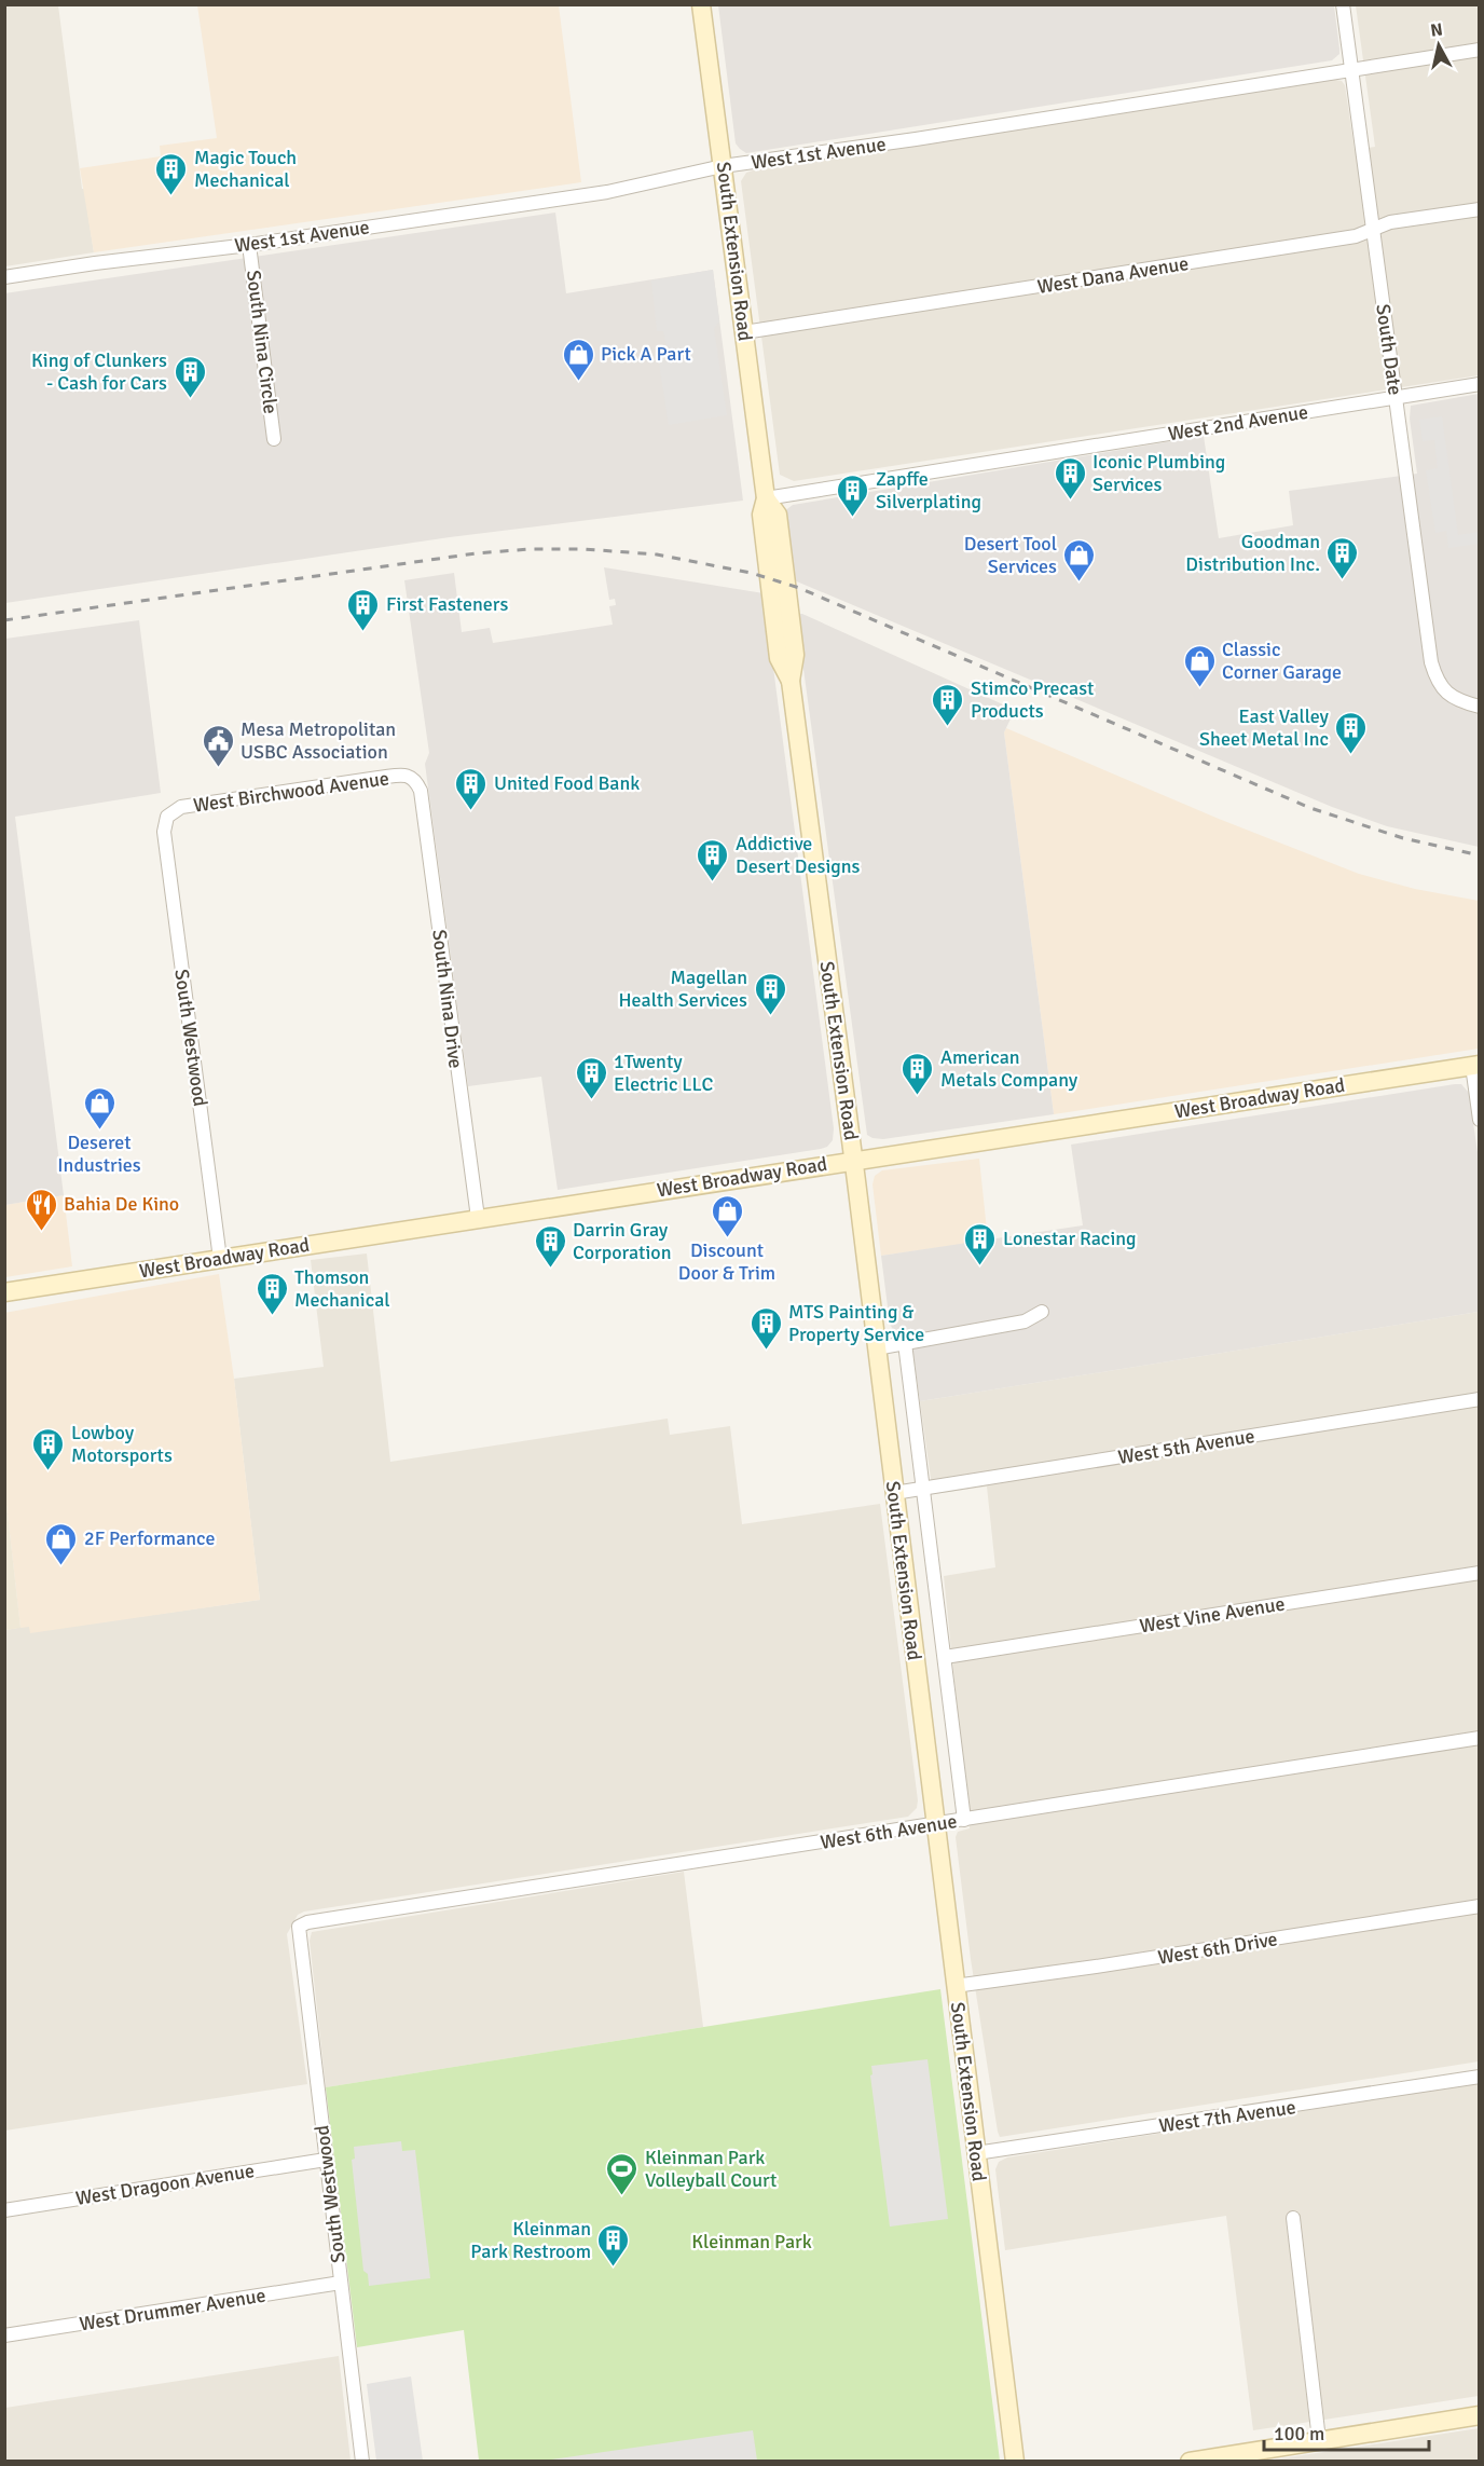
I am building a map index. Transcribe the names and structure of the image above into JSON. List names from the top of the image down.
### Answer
{
  "streets": {
    "street": [
      "West 1st Avenue",
      "South Extension Road",
      "West Dana Avenue",
      "South Nina Circle",
      "South Date",
      "West 2nd Avenue",
      "West Birchwood Avenue",
      "South Nina Drive",
      "South Westwood",
      "West Broadway Road",
      "West 5th Avenue",
      "West Vine Avenue",
      "West 6th Avenue",
      "West 6th Drive",
      "West 7th Avenue",
      "West Dragoon Avenue",
      "West Drummer Avenue"
    ]
  },
  "crossings": [
    ["West 1st Avenue", "South Extension Road"],
    ["West 1st Avenue", "South Nina Circle"],
    ["West 1st Avenue", "South Date"],
    ["South Extension Road", "West Dana Avenue"],
    ["South Extension Road", "West 2nd Avenue"],
    ["South Extension Road", "West Broadway Road"],
    ["South Extension Road", "West 5th Avenue"],
    ["South Extension Road", "West Vine Avenue"],
    ["South Extension Road", "West 6th Avenue"],
    ["South Extension Road", "West 6th Drive"],
    ["South Extension Road", "West 7th Avenue"],
    ["West Dana Avenue", "South Date"],
    ["South Date", "West 2nd Avenue"],
    ["West Birchwood Avenue", "South Nina Drive"],
    ["West Birchwood Avenue", "South Westwood"],
    ["South Nina Drive", "West Broadway Road"],
    ["South Westwood", "West Broadway Road"],
    ["South Westwood", "West 6th Avenue"],
    ["South Westwood", "West Dragoon Avenue"],
    ["South Westwood", "West Drummer Avenue"]
  ],
  "parks": ["Kleinman Park"],
  "places": {
    "building": [
      "Magic Touch Mechanical",
      "King of Clunkers - Cash for Cars",
      "Iconic Plumbing Services",
      "Zapffe Silverplating",
      "Goodman Distribution Inc.",
      "First Fasteners",
      "Stimco Precast Products",
      "East Valley Sheet Metal Inc",
      "United Food Bank",
      "Addictive Desert Designs",
      "Magellan Health Services",
      "American Metals Company",
      "1Twenty Electric LLC",
      "Lonestar Racing",
      "Darrin Gray Corporation",
      "Thomson Mechanical",
      "MTS Painting & Property Service",
      "Lowboy Motorsports",
      "Kleinman Park Restroom"
    ],
    "shop": [
      "Pick A Part",
      "Desert Tool Services",
      "Classic Corner Garage",
      "Deseret Industries",
      "Discount Door & Trim",
      "2F Performance"
    ],
    "public building": ["Mesa Metropolitan USBC Association"],
    "restaurant": ["Bahia De Kino"],
    "sports": ["Kleinman Park Volleyball Court"]
  },
  "scale_bar": "100 m",
  "north": "top"
}
